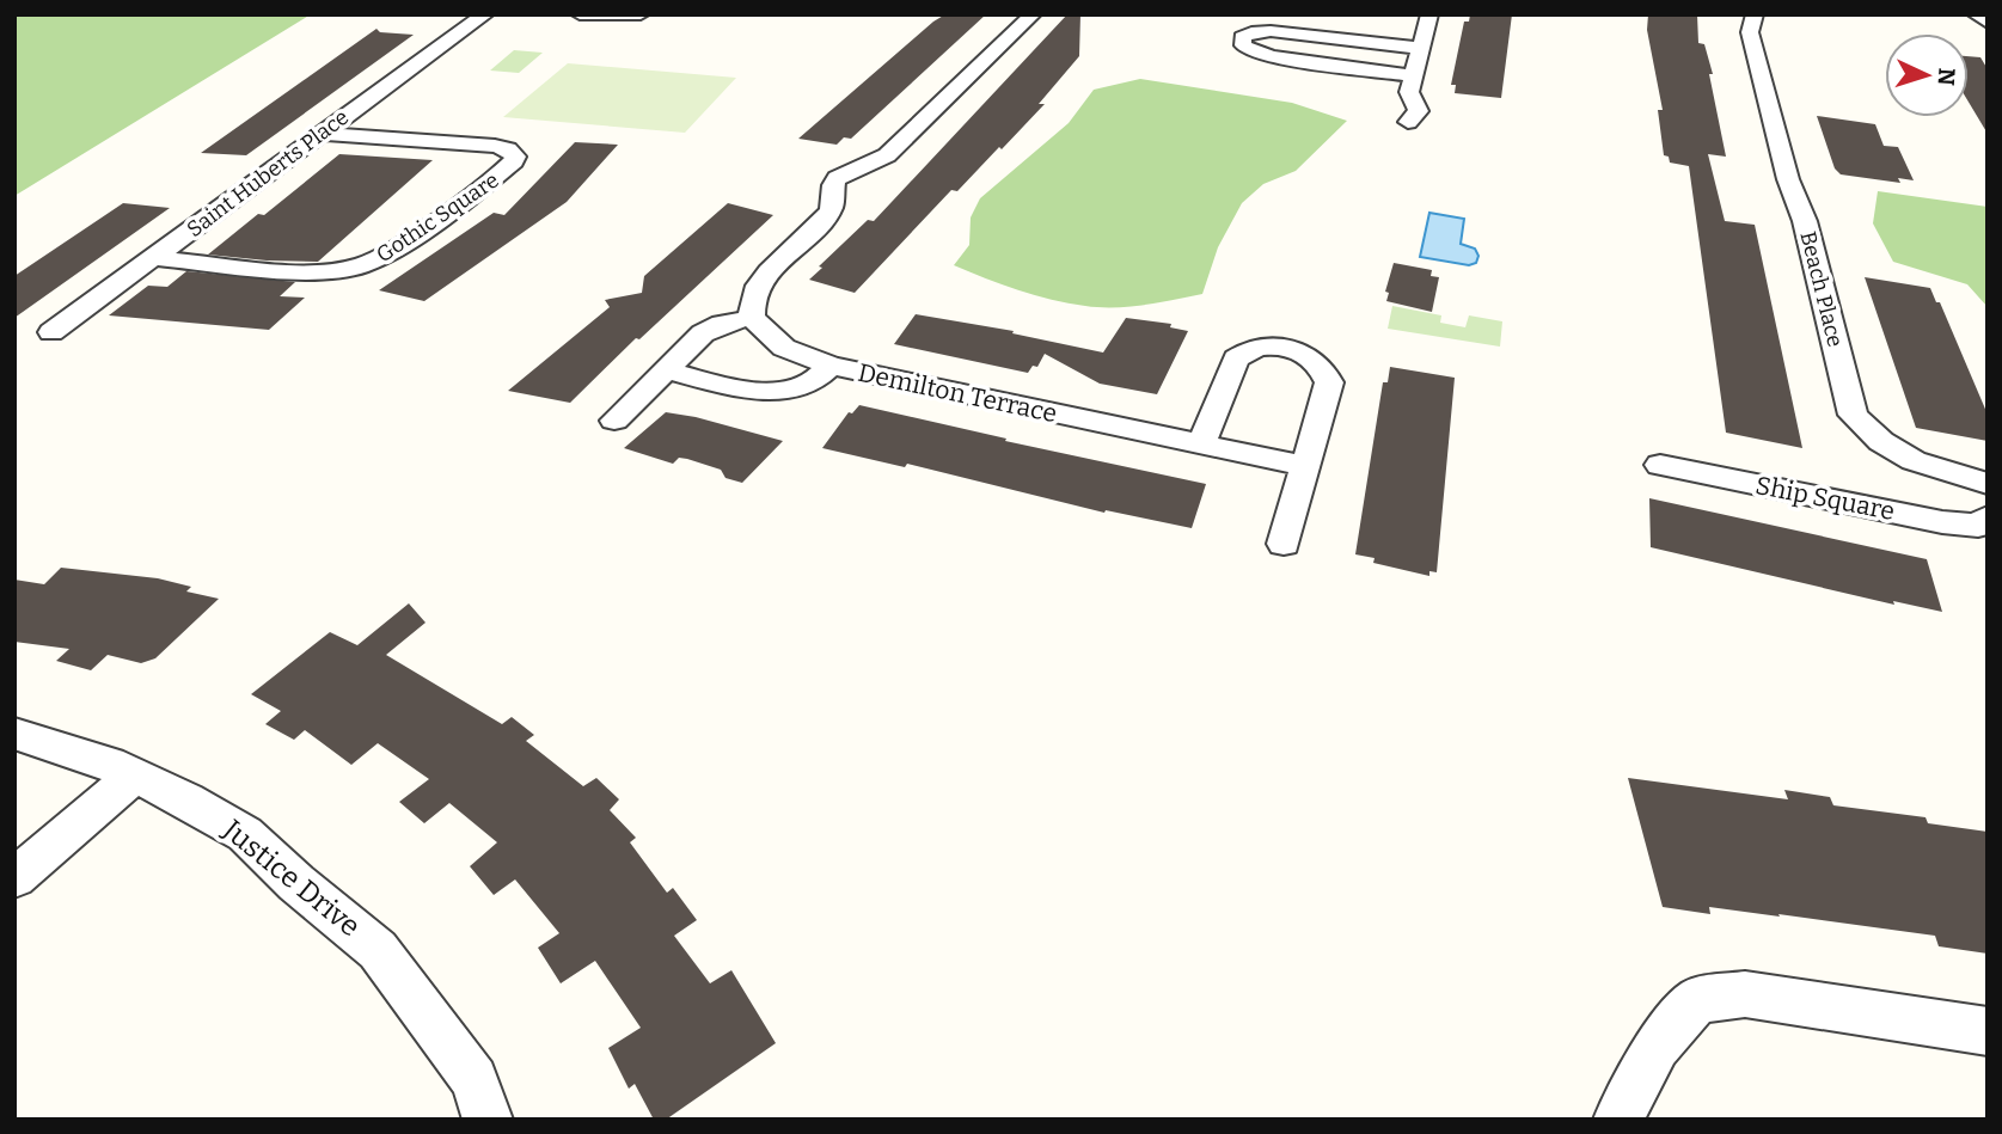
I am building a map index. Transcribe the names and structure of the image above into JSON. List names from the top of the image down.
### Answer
{
  "streets": {
    "street": [
      "Saint Huberts Place",
      "Gothic Square",
      "Beach Place",
      "Demilton Terrace",
      "Ship Square",
      "Justice Drive"
    ]
  },
  "crossings": [
    ["Saint Huberts Place", "Gothic Square"]
  ],
  "north": "right"
}
